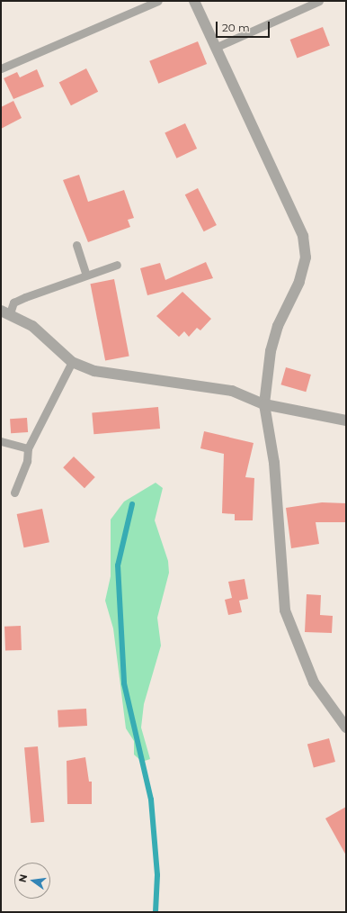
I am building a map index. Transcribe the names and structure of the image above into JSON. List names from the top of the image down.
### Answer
{
  "scale_bar": "20 m",
  "north": "left"
}
